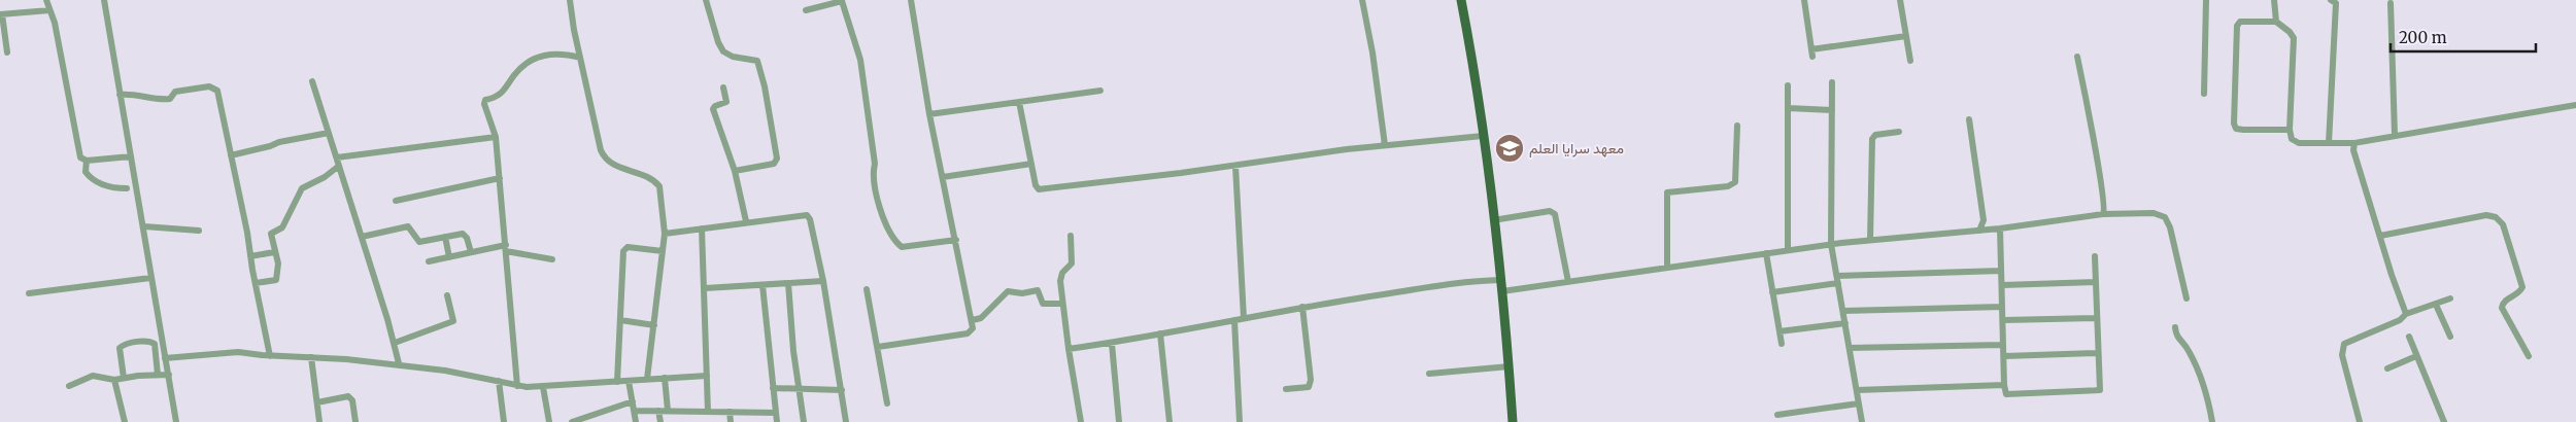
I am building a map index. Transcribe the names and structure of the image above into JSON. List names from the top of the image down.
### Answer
{
  "places": {
    "school or university": ["معهد سرايا العلم"]
  },
  "scale_bar": "200 m"
}
